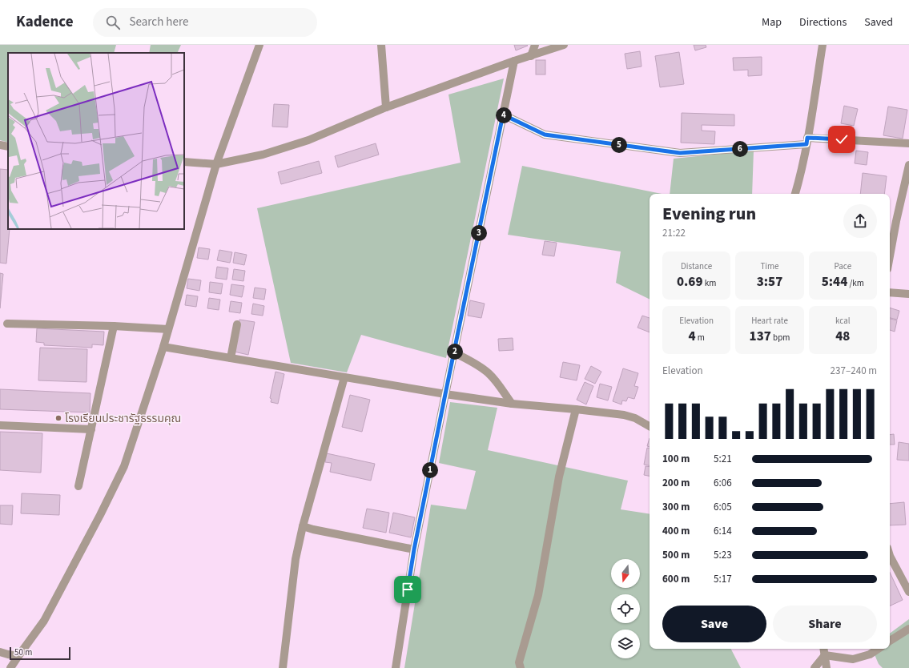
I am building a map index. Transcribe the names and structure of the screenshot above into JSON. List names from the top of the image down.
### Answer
{
  "places": ["โรงเรียนประชารัฐธรรมคุณ"],
  "scale_bar": "50 m",
  "north": "bottom",
  "page": {
    "header": "Kadence",
    "search": "Search here",
    "nav": ["Map", "Directions", "Saved"],
    "pins": [
      "4",
      "5",
      "6",
      "3",
      "2",
      "1"
    ],
    "heading": ["Evening run", "21:22"],
    "stats": [
      ["Distance", "0.69 km"],
      ["Time", "3:57"],
      ["Pace", "5:44 /km"],
      ["Elevation", "4 m"],
      ["Heart rate", "137 bpm"],
      ["kcal", "48"]
    ],
    "chart": ["Elevation", "237–240 m"],
    "list": [
      {
        "name": "100 m",
        "note": "5:21"
      },
      {
        "name": "200 m",
        "note": "6:06"
      },
      {
        "name": "300 m",
        "note": "6:05"
      },
      {
        "name": "400 m",
        "note": "6:14"
      },
      {
        "name": "500 m",
        "note": "5:23"
      },
      {
        "name": "600 m",
        "note": "5:17"
      }
    ],
    "buttons": ["Save", "Share"],
    "scale": "50 m"
  }
}
